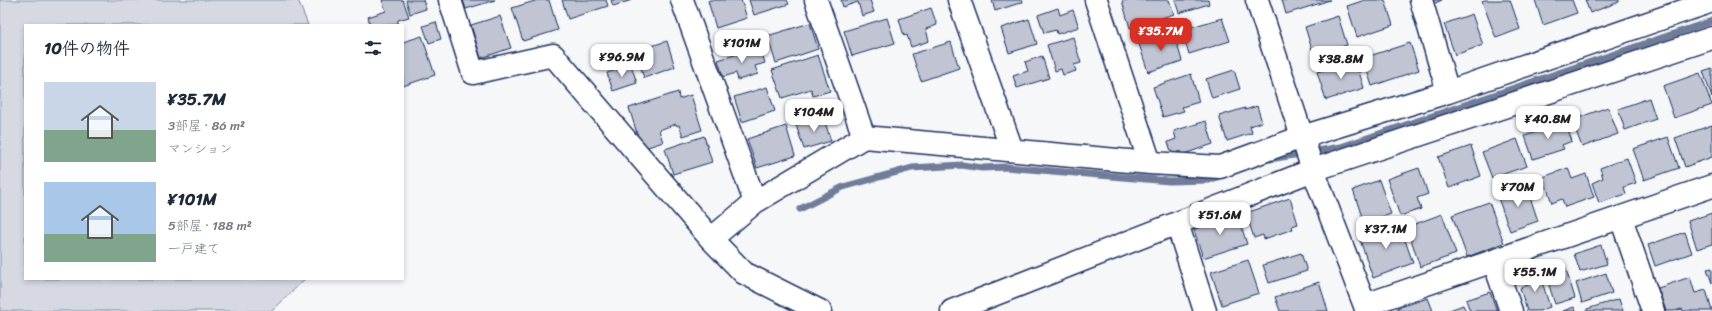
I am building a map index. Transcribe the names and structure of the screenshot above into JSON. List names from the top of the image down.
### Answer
{
  "page": {
    "price": [
      "¥35.7M",
      "¥101M",
      "¥96.9M",
      "¥38.8M",
      "¥104M",
      "¥40.8M",
      "¥70M",
      "¥51.6M",
      "¥37.1M",
      "¥55.1M"
    ],
    "heading": "10件の物件",
    "list": [
      {
        "name": "¥35.7M",
        "note": "3部屋 · 86 m² · マンション"
      },
      {
        "name": "¥101M",
        "note": "5部屋 · 188 m² · 一戸建て"
      }
    ]
  }
}
